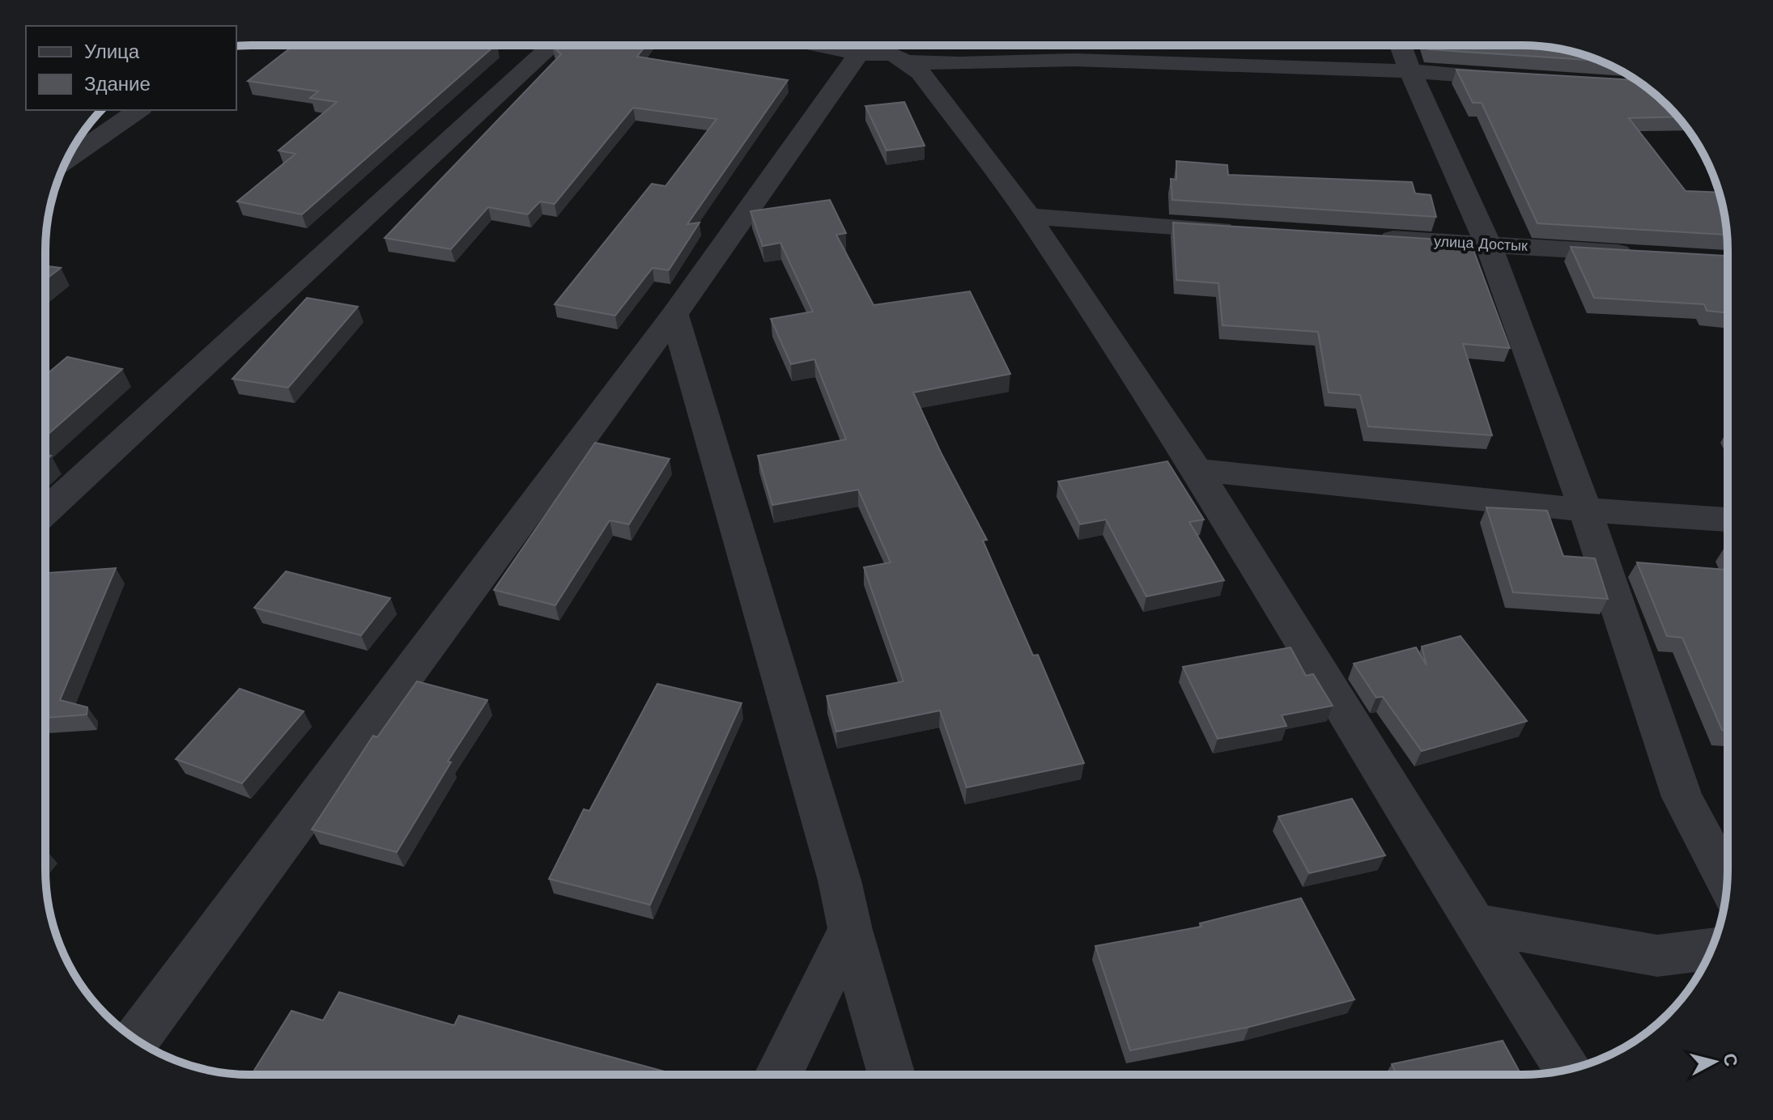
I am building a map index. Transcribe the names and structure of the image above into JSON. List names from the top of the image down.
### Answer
{
  "streets": {
    "street": ["улица Достык"]
  },
  "legend": ["Улица", "Здание"],
  "north": "right"
}
